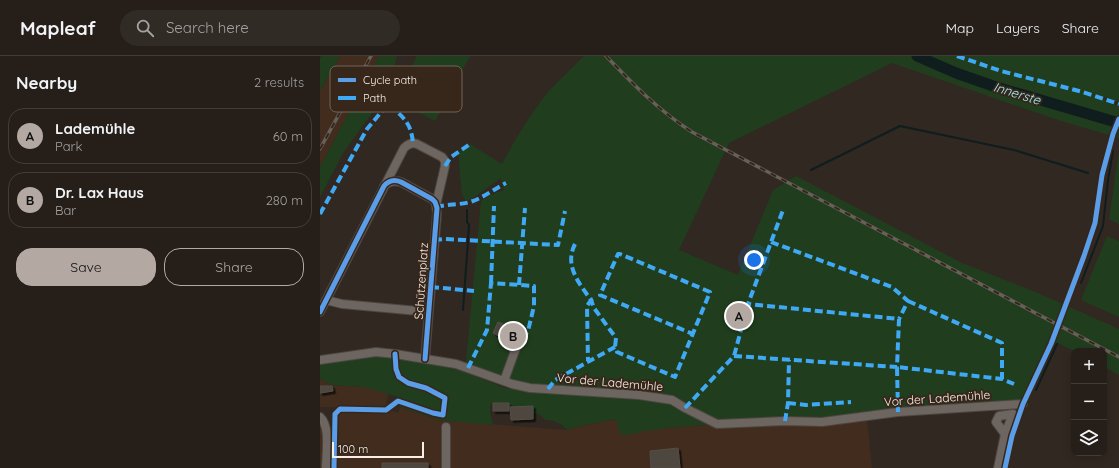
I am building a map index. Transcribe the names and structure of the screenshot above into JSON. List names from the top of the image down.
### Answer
{
  "streets": {
    "street": ["Schützenplatz", "Vor der Lademühle"]
  },
  "crossings": [
    ["Schützenplatz", "Vor der Lademühle"]
  ],
  "water": ["Innerste"],
  "legend": ["Cycle path", "Path"],
  "scale_bar": "100 m",
  "page": {
    "header": "Mapleaf",
    "search": "Search here",
    "nav": ["Map", "Layers", "Share"],
    "heading": ["Nearby", "2 results"],
    "list": [
      {
        "mark": "A",
        "name": "Lademühle",
        "note": "Park",
        "value": "60 m"
      },
      {
        "mark": "B",
        "name": "Dr. Lax Haus",
        "note": "Bar",
        "value": "280 m"
      }
    ],
    "buttons": ["Save", "Share"],
    "pins": ["A", "B"],
    "map_buttons": ["+", "−"],
    "scale": "100 m"
  }
}
